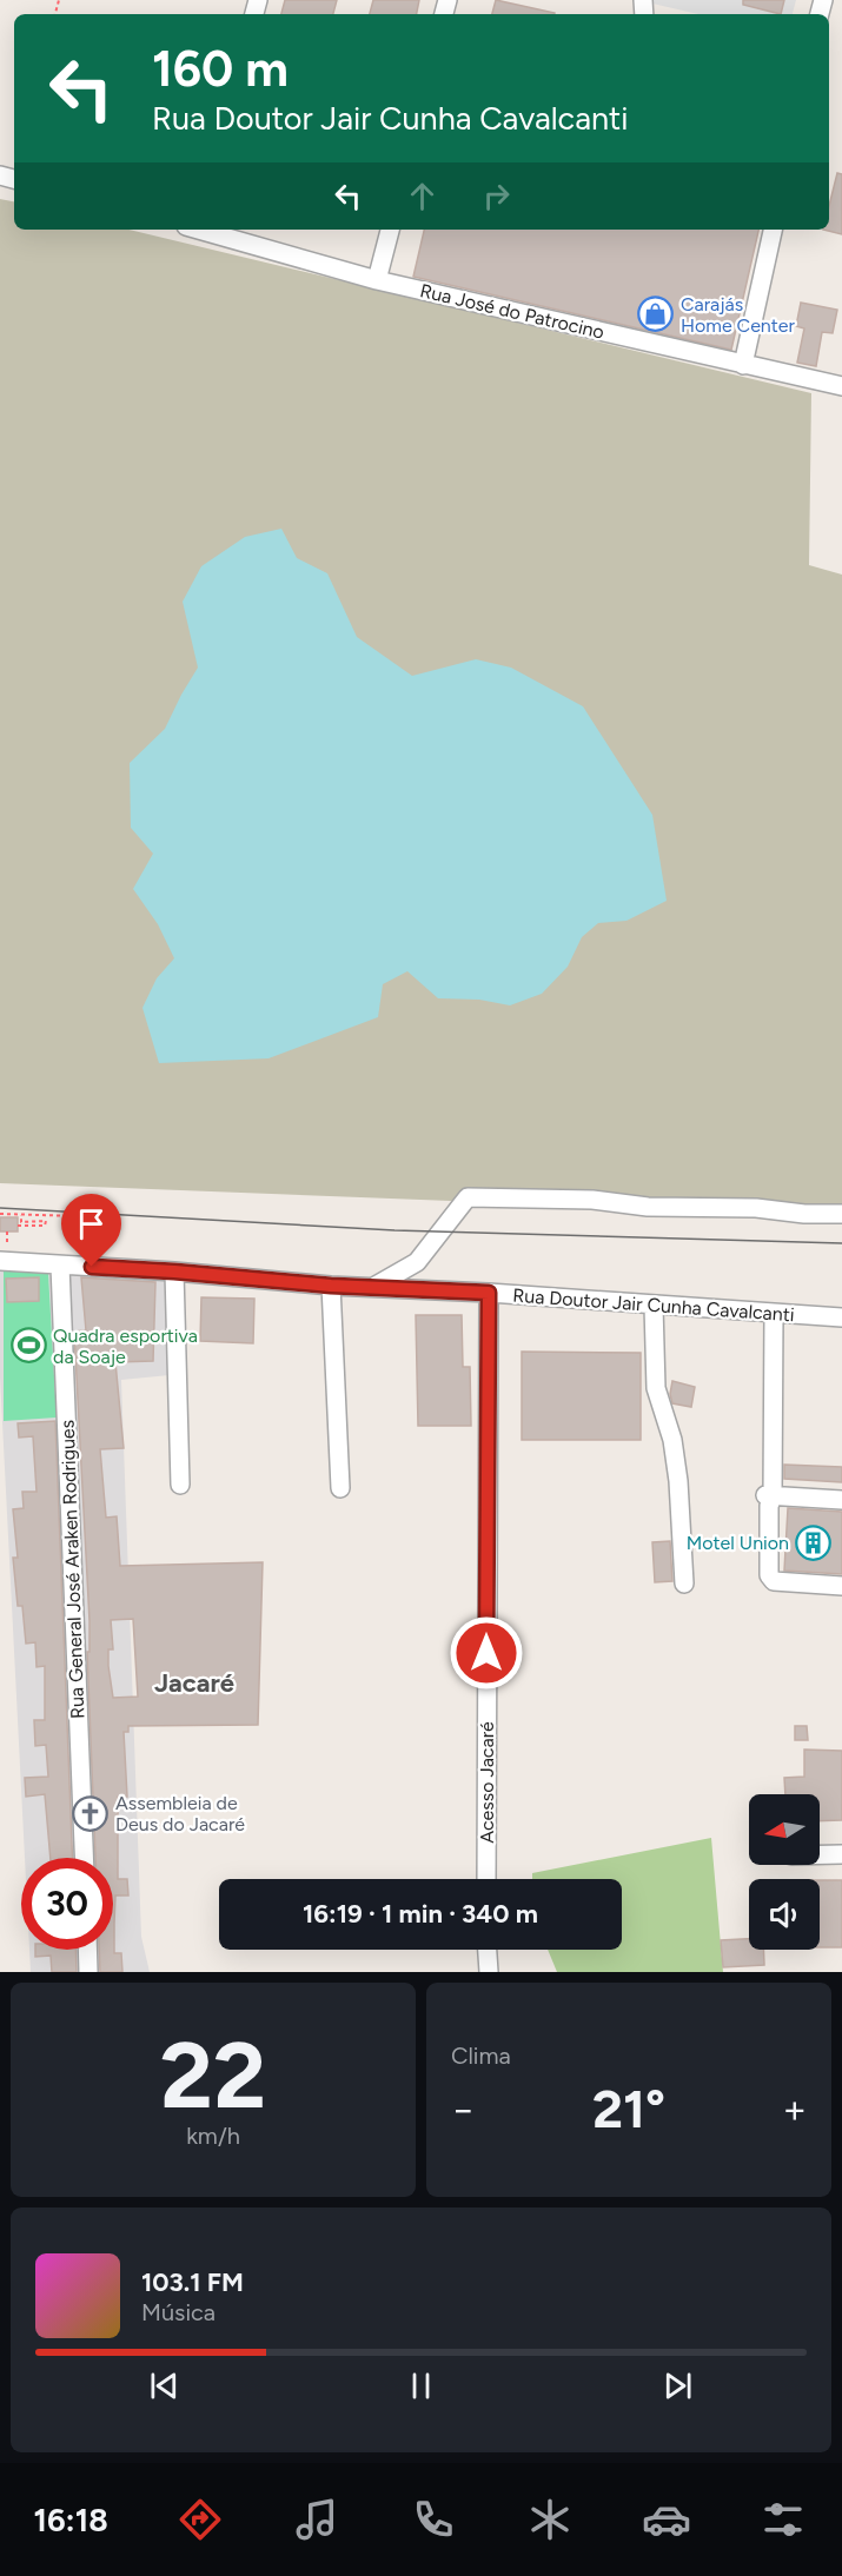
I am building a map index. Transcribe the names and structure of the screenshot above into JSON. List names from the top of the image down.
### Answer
{
  "streets": {
    "street": [
      "Rua José do Patrocino",
      "Rua Doutor Jair Cunha Cavalcanti",
      "Rua General José Araken Rodrigues",
      "Acesso Jacaré"
    ]
  },
  "crossings": [
    ["Rua Doutor Jair Cunha Cavalcanti", "Rua General José Araken Rodrigues"],
    ["Rua Doutor Jair Cunha Cavalcanti", "Acesso Jacaré"]
  ],
  "districts": ["Jacaré"],
  "places": {
    "shop": ["Carajás Home Center"],
    "sports": ["Quadra esportiva da Soaje"],
    "building": ["Motel Union"],
    "church": ["Assembleia de Deus do Jacaré"]
  },
  "north": "left",
  "page": {
    "turn": ["160 m", "Rua Doutor Jair Cunha Cavalcanti"],
    "limit": "30",
    "trip": "16:19 · 1 min · 340 m",
    "tile": [
      ["22", "km/h"],
      "Clima"
    ],
    "heat": ["−", "21°", "+"],
    "song": ["103.1 FM", "Música"],
    "tabs": "16:18"
  }
}
